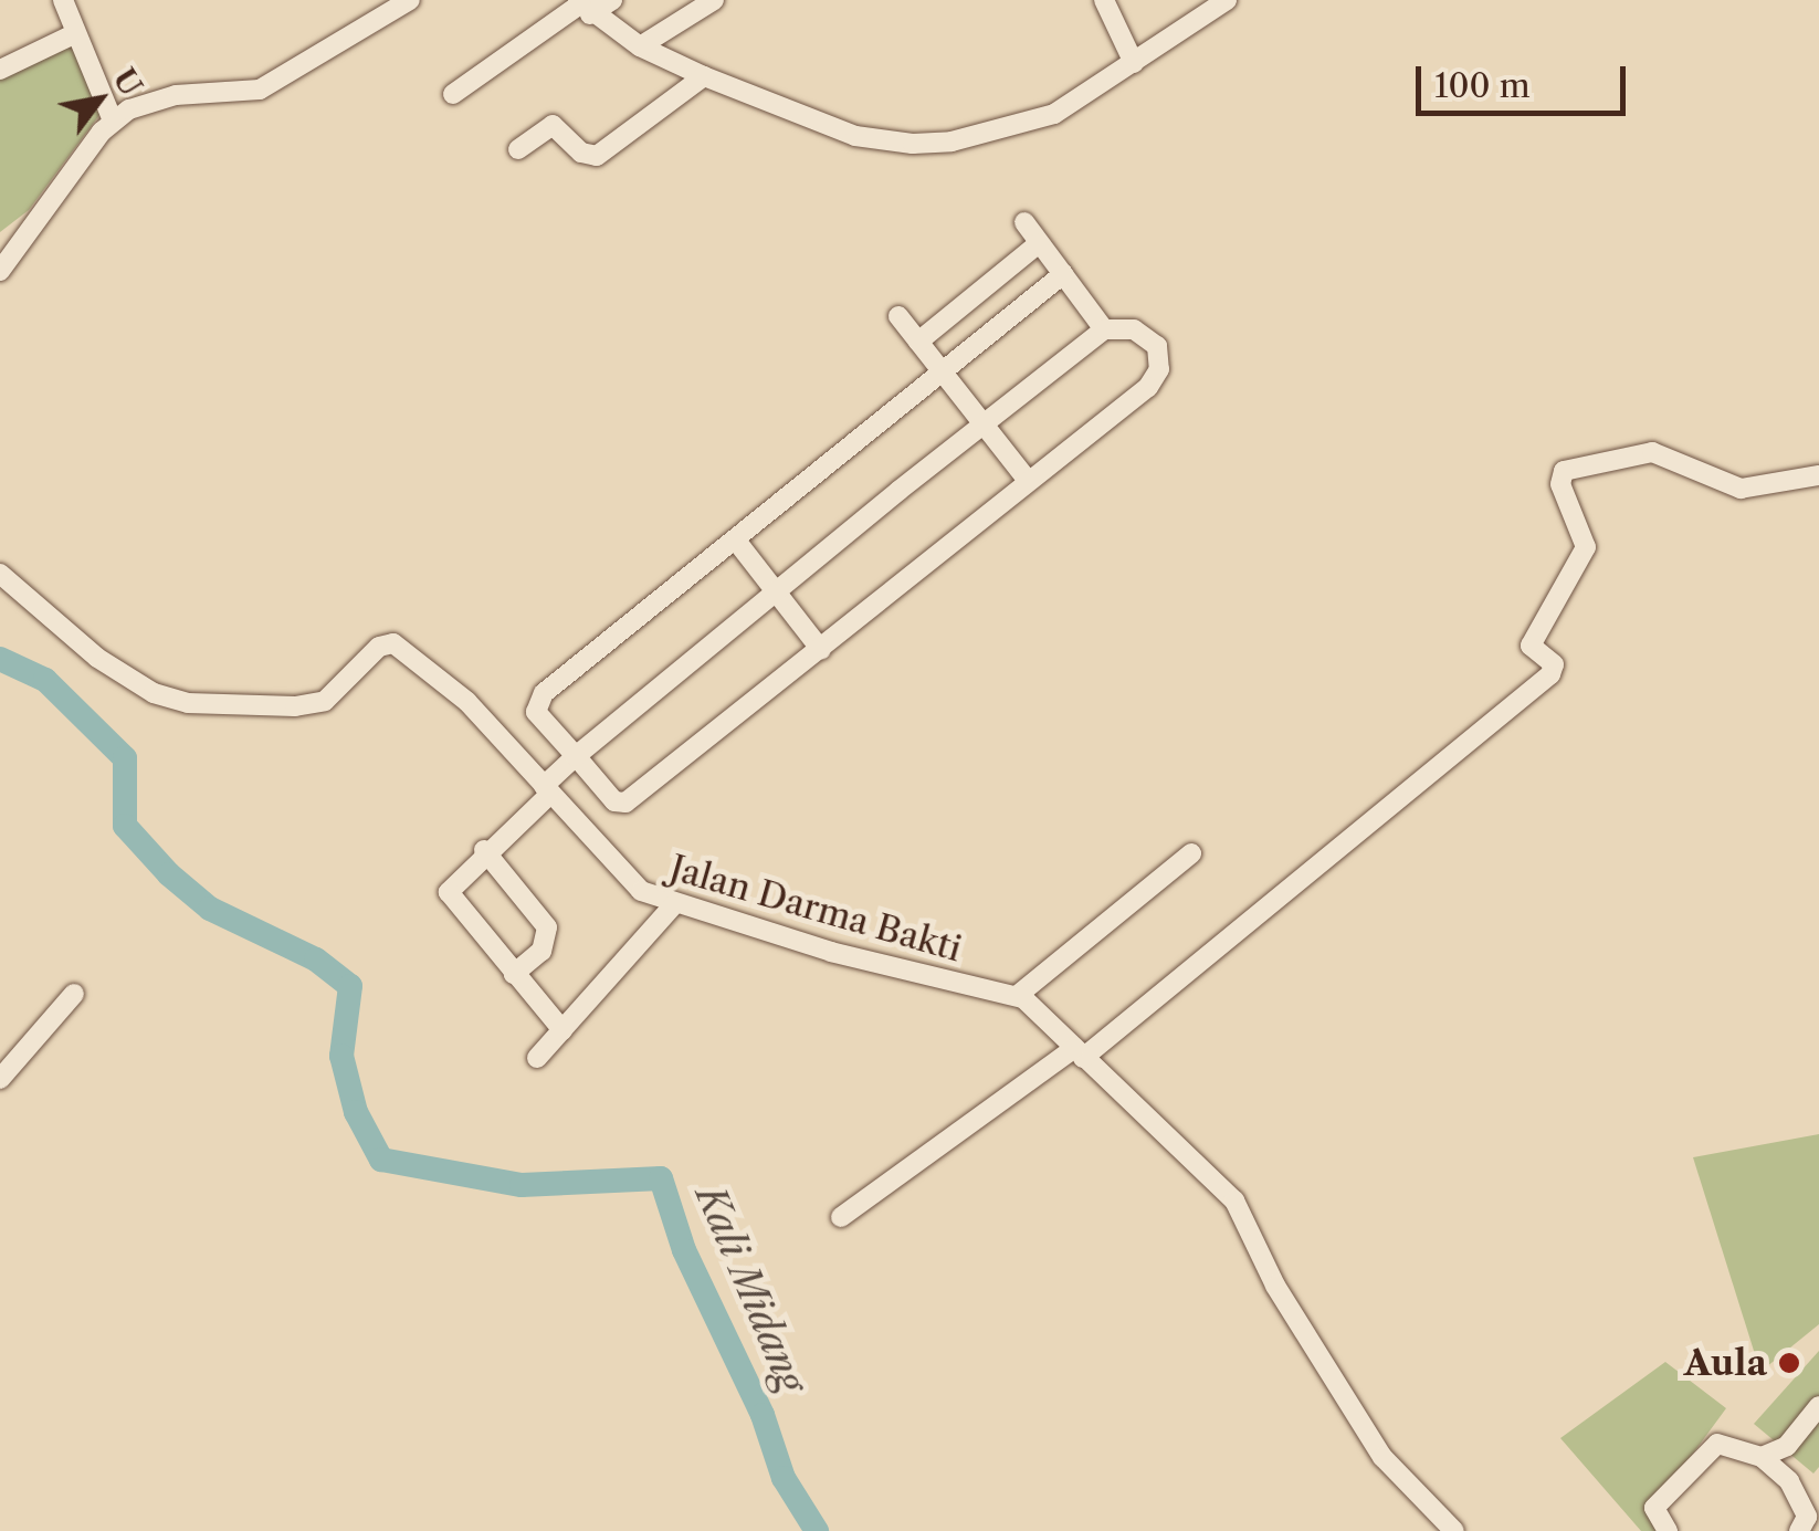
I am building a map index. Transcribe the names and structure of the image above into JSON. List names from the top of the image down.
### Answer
{
  "streets": {
    "street": ["Jalan Darma Bakti"]
  },
  "water": ["Kali Midang"],
  "places": ["Aula"],
  "scale_bar": "100 m",
  "north": "top right"
}
